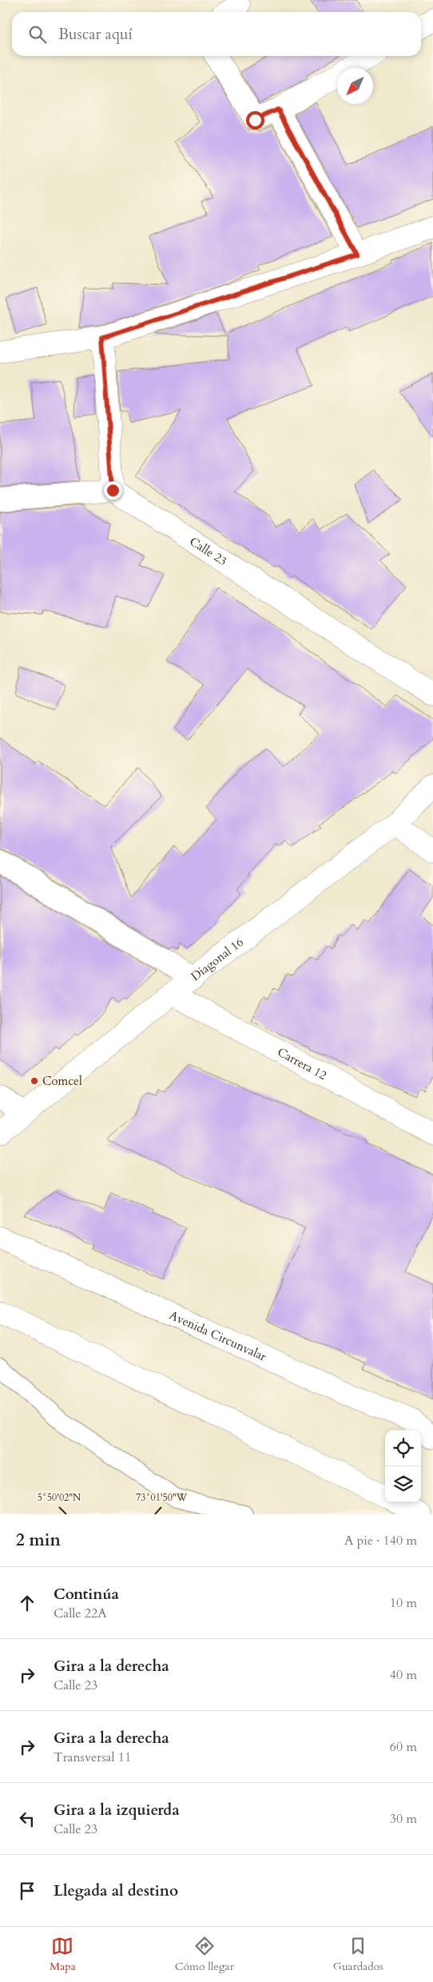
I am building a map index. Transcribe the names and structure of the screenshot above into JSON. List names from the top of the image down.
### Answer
{
  "streets": {
    "street": [
      "Calle 23",
      "Diagonal 16",
      "Carrera 12",
      "Avenida Circunvalar"
    ]
  },
  "crossings": [
    ["Diagonal 16", "Carrera 12"]
  ],
  "places": ["Comcel"],
  "north": "bottom left",
  "page": {
    "search": "Buscar aquí",
    "heading": ["2 min", "A pie · 140 m"],
    "list": [
      ["Continúa", "Calle 22A", "10 m"],
      ["Gira a la derecha", "Calle 23", "40 m"],
      ["Gira a la derecha", "Transversal 11", "60 m"],
      ["Gira a la izquierda", "Calle 23", "30 m"],
      "Llegada al destino"
    ],
    "nav": ["Mapa", "Cómo llegar", "Guardados"]
  },
  "coordinates": ["73°01'50\"W", "5°50'02\"N"]
}
